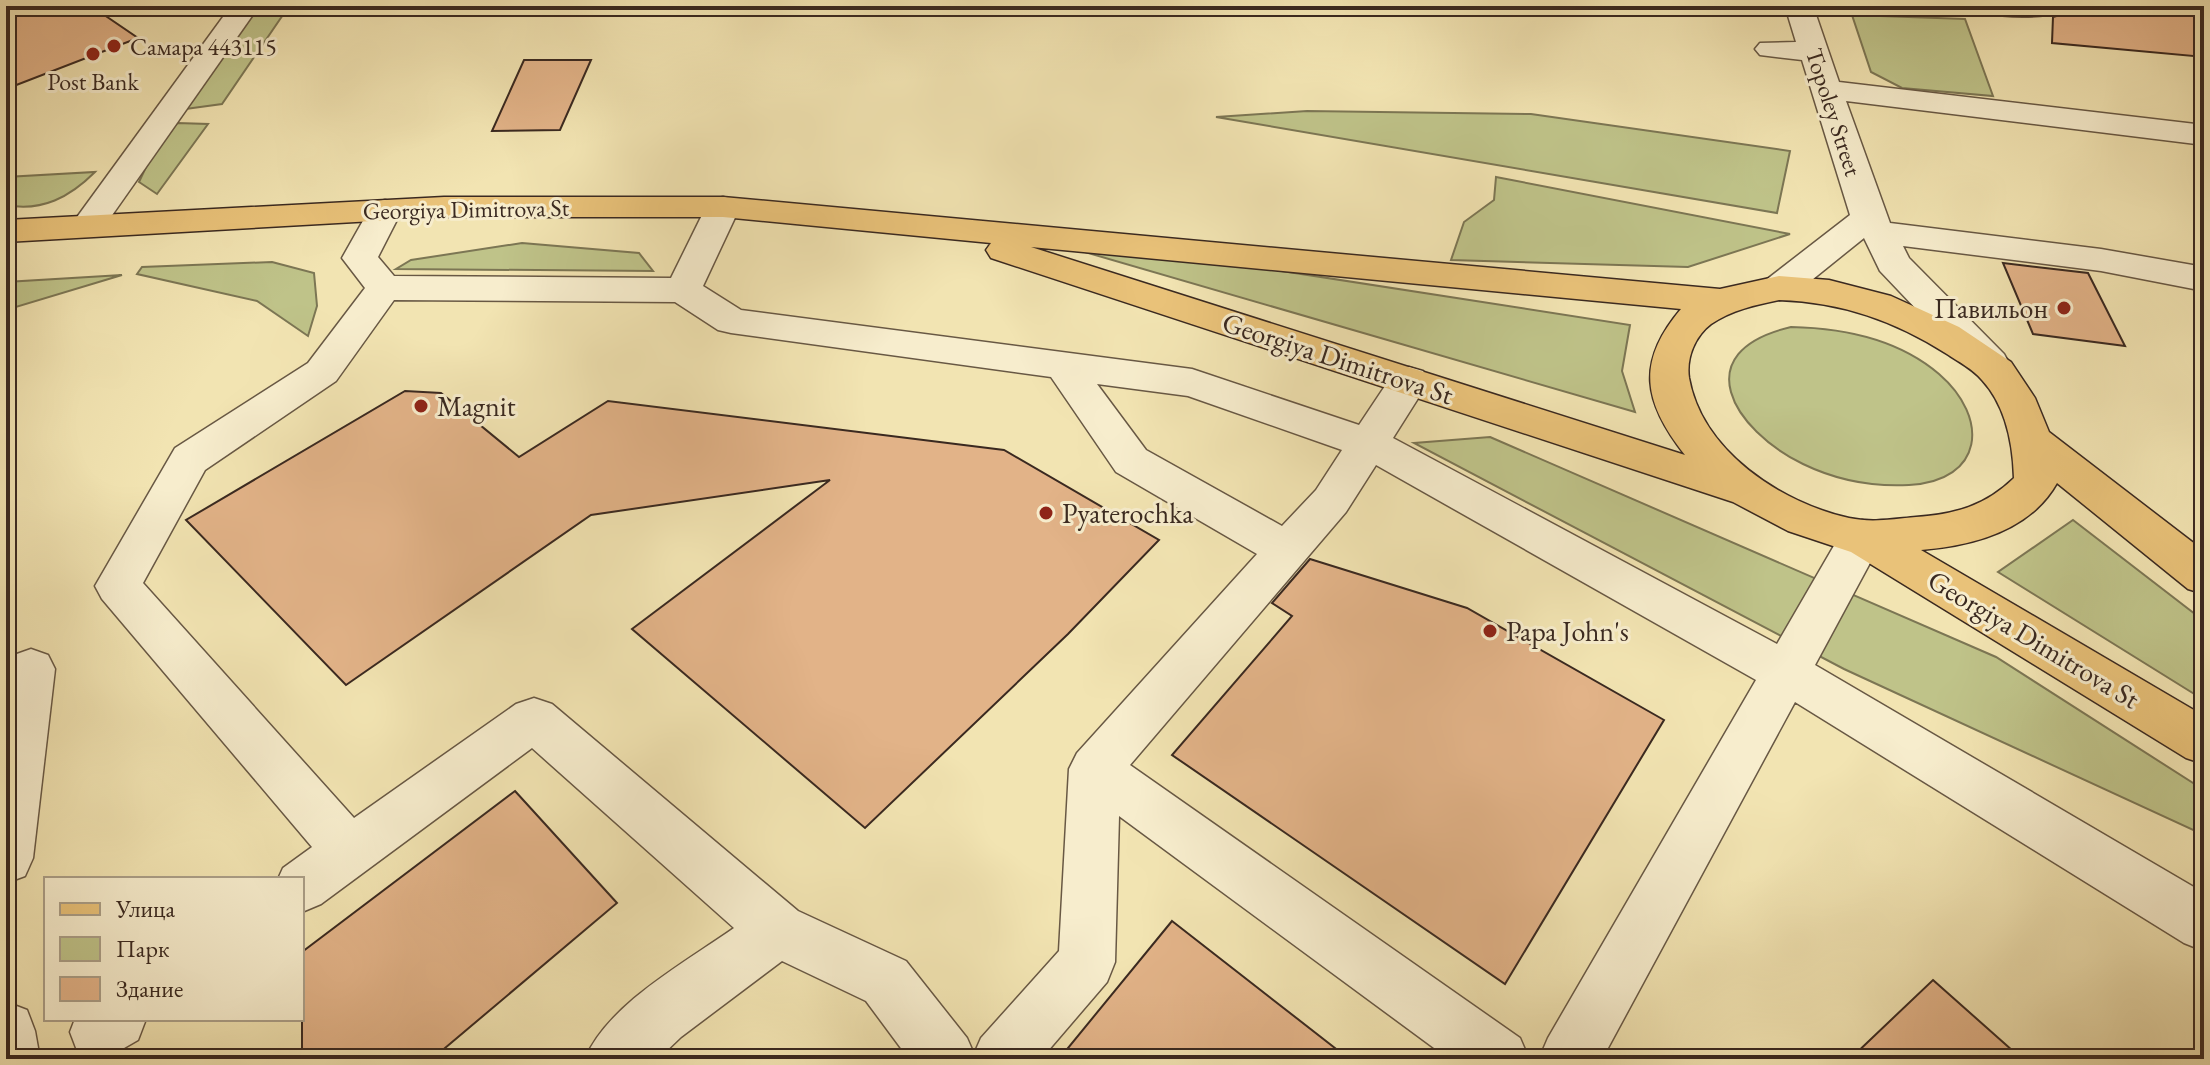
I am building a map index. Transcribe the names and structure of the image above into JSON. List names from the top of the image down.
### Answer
{
  "streets": {
    "main road": ["Georgiya Dimitrova St"],
    "street": ["Topoley Street"]
  },
  "places": [
    "Самара 443115",
    "Post Bank",
    "Павильон",
    "Magnit",
    "Pyaterochka",
    "Papa John's"
  ],
  "legend": ["Улица", "Парк", "Здание"]
}
